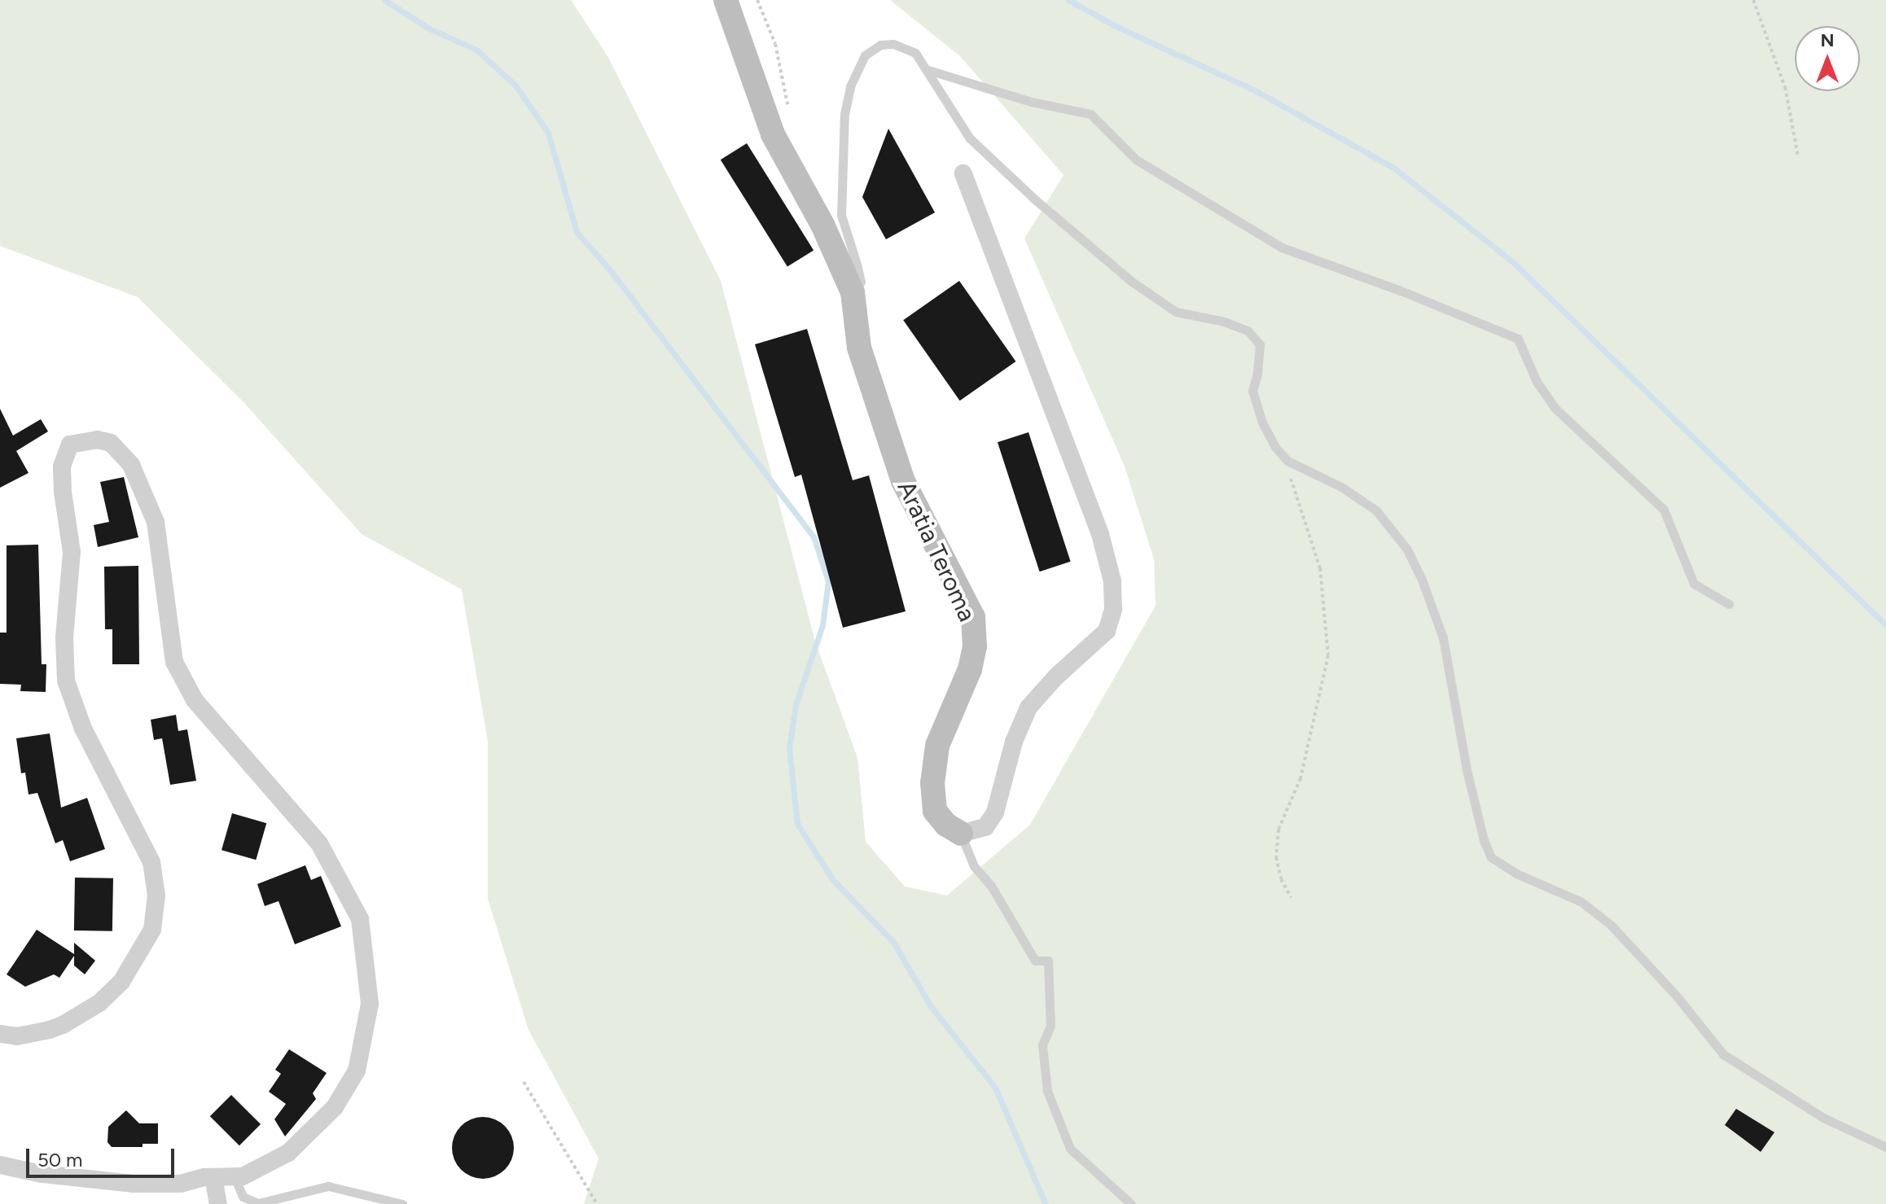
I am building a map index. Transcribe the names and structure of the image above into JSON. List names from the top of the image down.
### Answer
{
  "streets": {
    "main road": ["Aratia Teroma"]
  },
  "scale_bar": "50 m",
  "north": "top"
}
